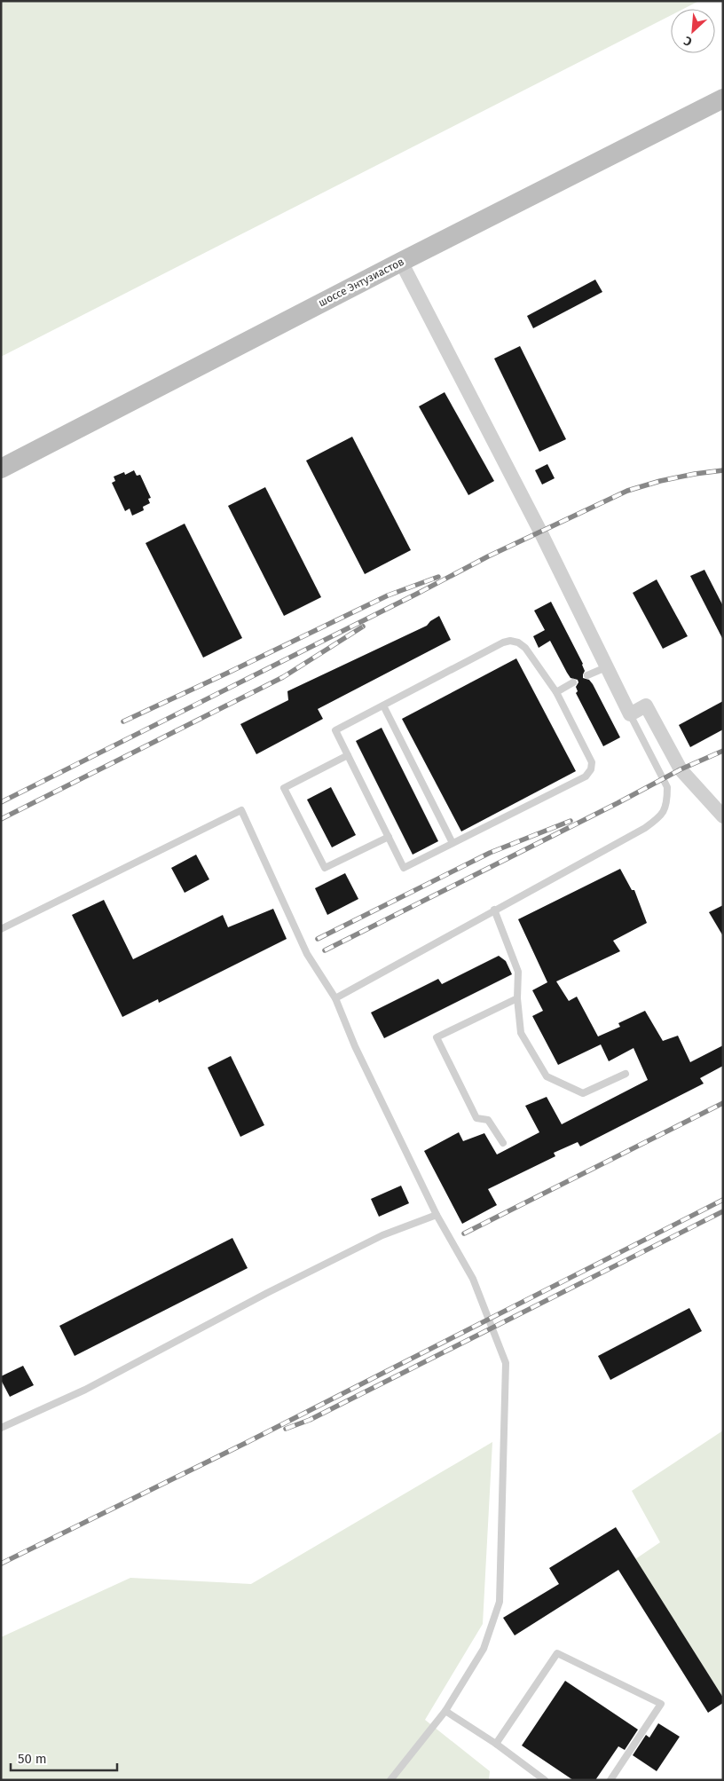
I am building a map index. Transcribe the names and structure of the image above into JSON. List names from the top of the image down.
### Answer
{
  "streets": {
    "main road": ["шоссе Энтузиастов"]
  },
  "scale_bar": "50 m",
  "north": "bottom left"
}
